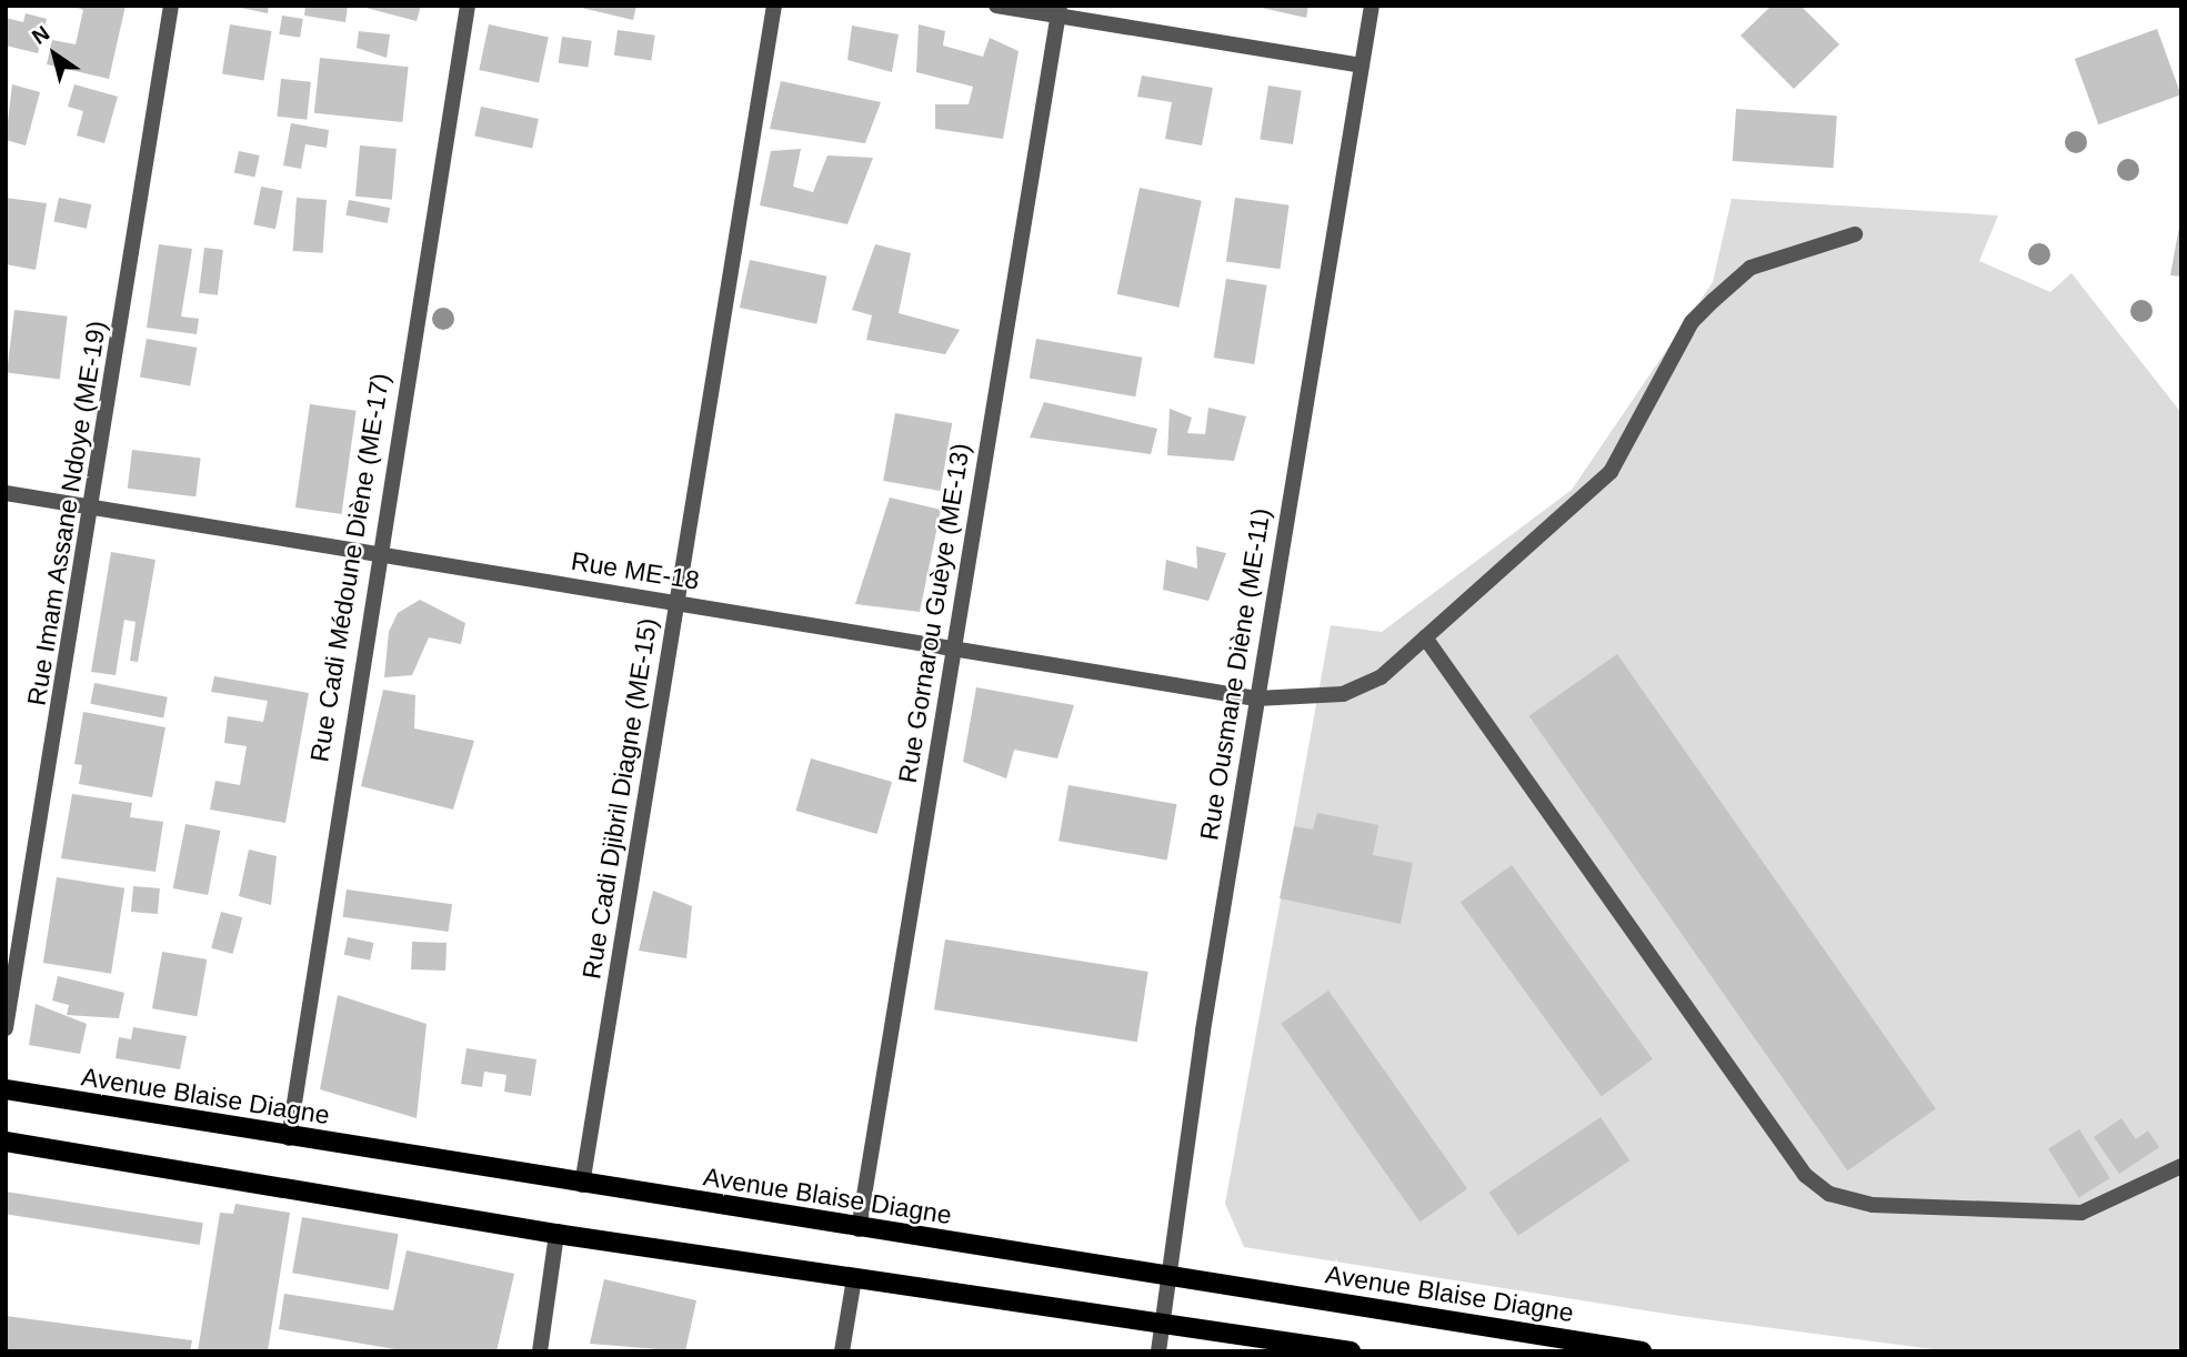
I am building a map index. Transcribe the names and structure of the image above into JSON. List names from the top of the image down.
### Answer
{
  "streets": {
    "main road": ["Avenue Blaise Diagne"],
    "street": [
      "Rue Imam Assane Ndoye (ME-19)",
      "Rue Cadi Médoune Diène (ME-17)",
      "Rue ME-18",
      "Rue Gornarou Guèye (ME-13)",
      "Rue Ousmane Diène (ME-11)",
      "Rue Cadi Djibril Diagne (ME-15)"
    ]
  },
  "crossings": [
    ["Rue Imam Assane Ndoye (ME-19)", "Rue ME-18"],
    ["Rue Cadi Médoune Diène (ME-17)", "Rue ME-18"],
    ["Rue Cadi Médoune Diène (ME-17)", "Avenue Blaise Diagne"],
    ["Rue ME-18", "Rue Gornarou Guèye (ME-13)"],
    ["Rue ME-18", "Rue Ousmane Diène (ME-11)"],
    ["Rue ME-18", "Rue Cadi Djibril Diagne (ME-15)"],
    ["Rue Gornarou Guèye (ME-13)", "Avenue Blaise Diagne"],
    ["Rue Ousmane Diène (ME-11)", "Avenue Blaise Diagne"],
    ["Rue Cadi Djibril Diagne (ME-15)", "Avenue Blaise Diagne"]
  ],
  "north": "top left"
}
